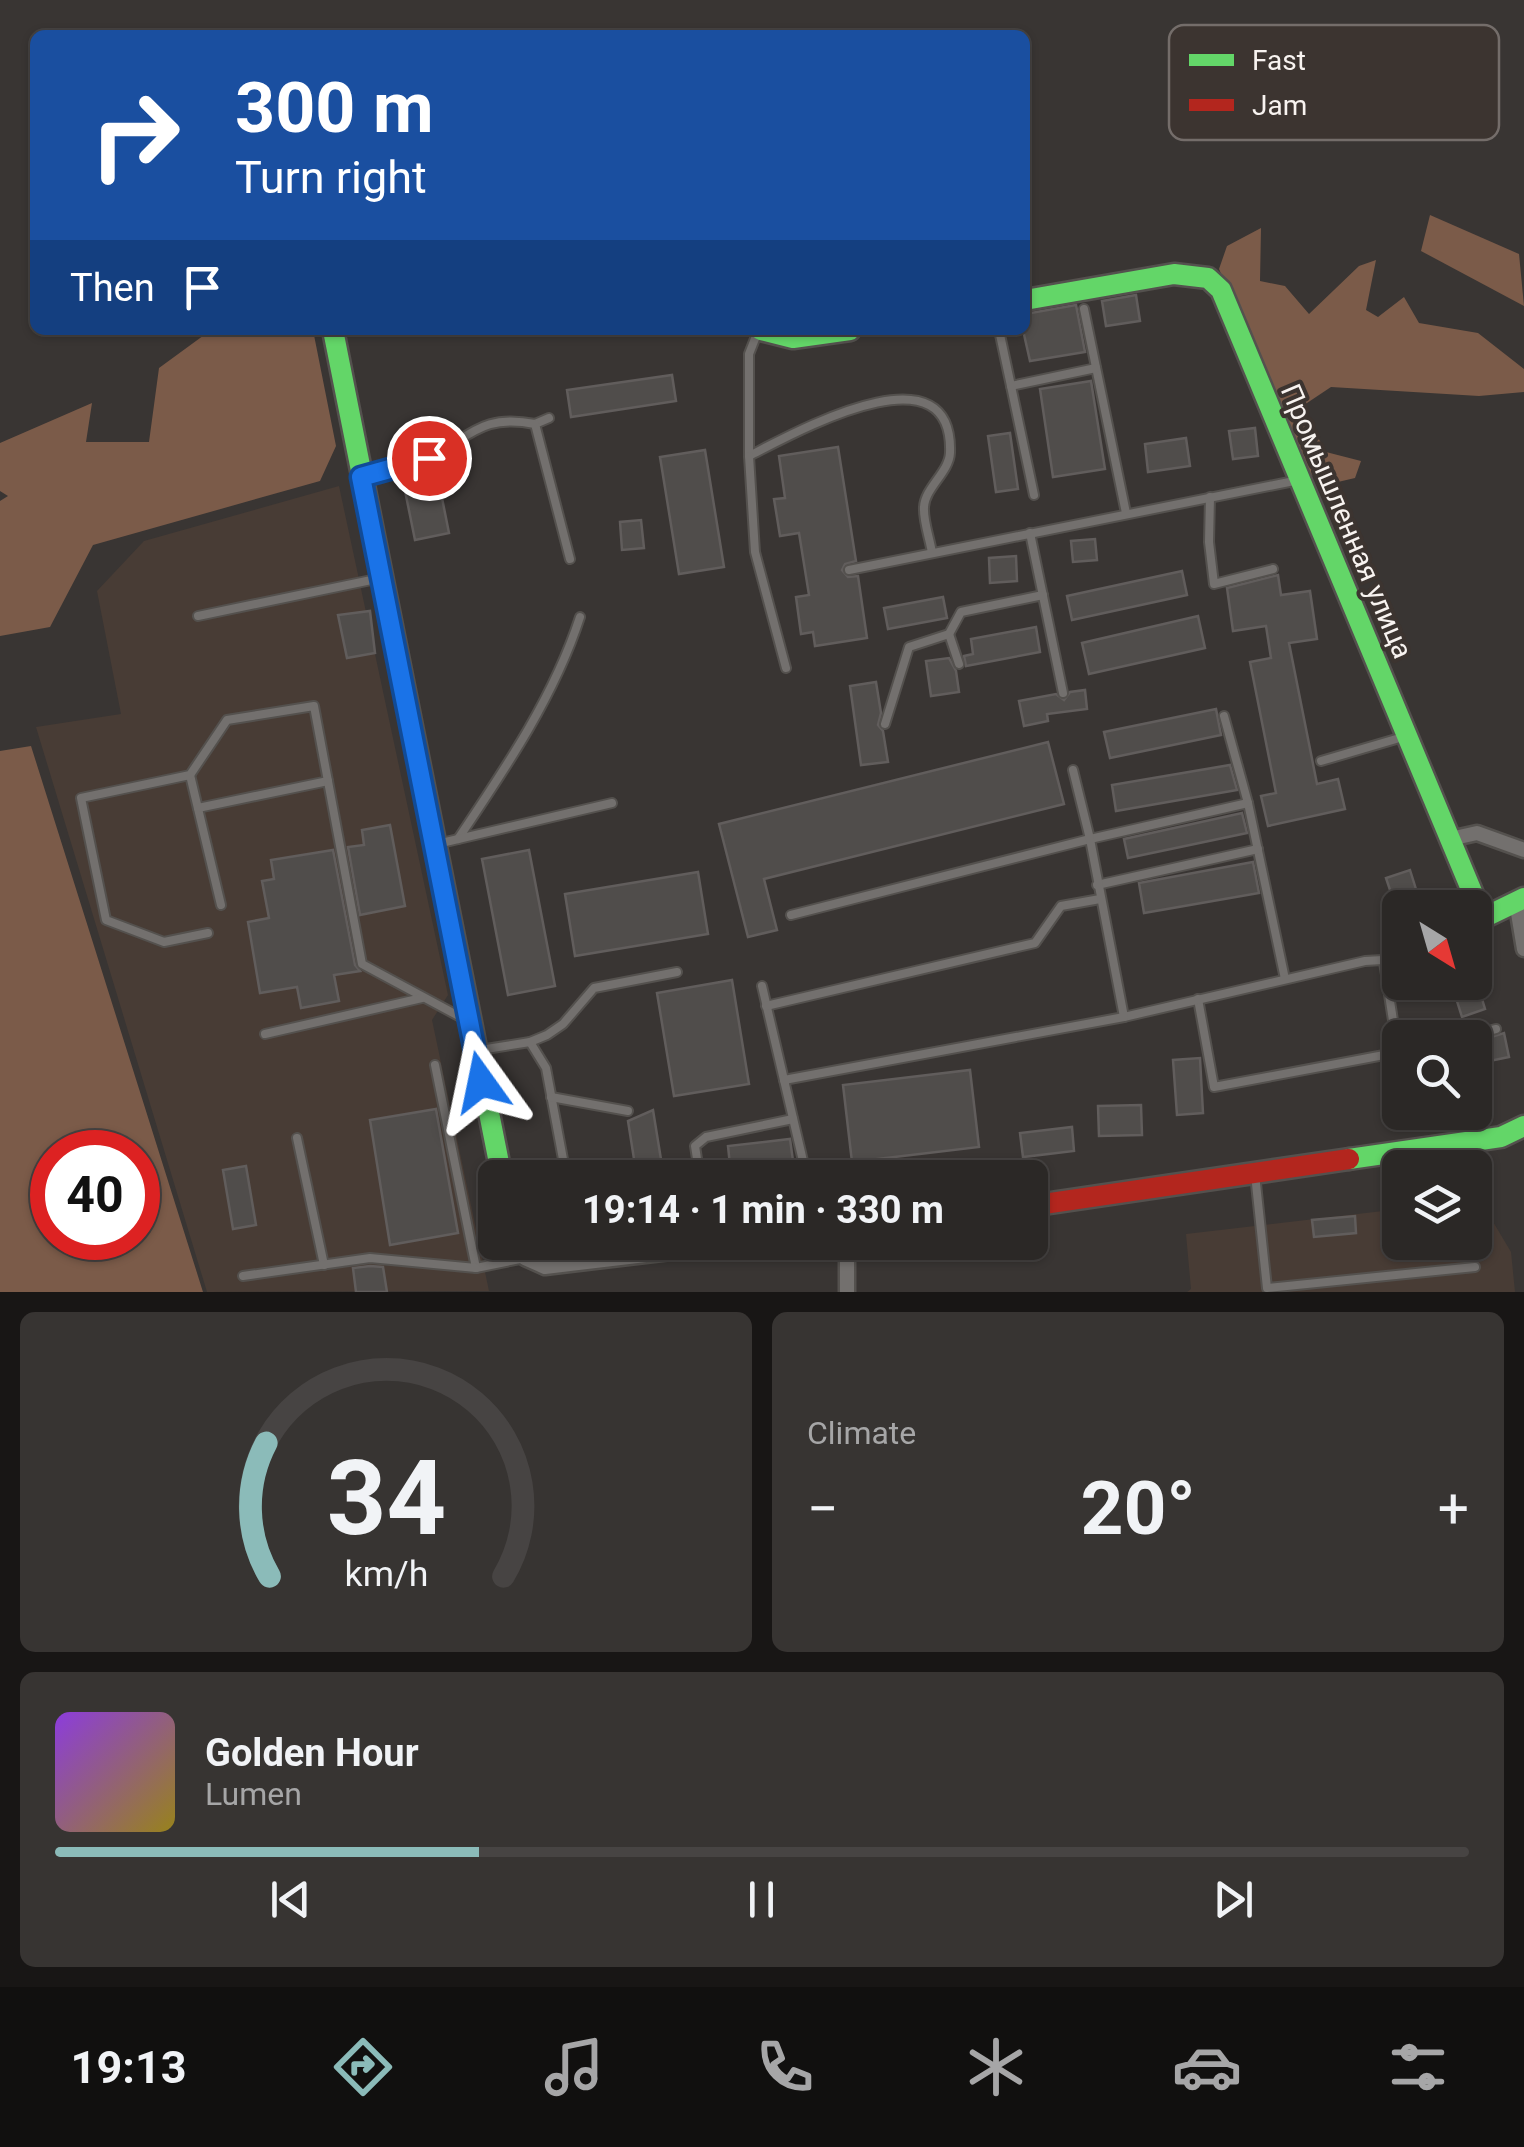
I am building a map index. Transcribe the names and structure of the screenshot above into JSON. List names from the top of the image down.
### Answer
{
  "streets": {
    "street": ["Промышленная улица"]
  },
  "legend": ["Fast", "Jam"],
  "north": "bottom right",
  "page": {
    "turn": ["300 m", "Turn right"],
    "then": "Then",
    "limit": "40",
    "trip": "19:14 · 1 min · 330 m",
    "tile": "Climate",
    "heat": ["−", "20°", "+"],
    "song": ["Golden Hour", "Lumen"],
    "tabs": "19:13",
    "gauge": ["34", "km/h"]
  }
}
